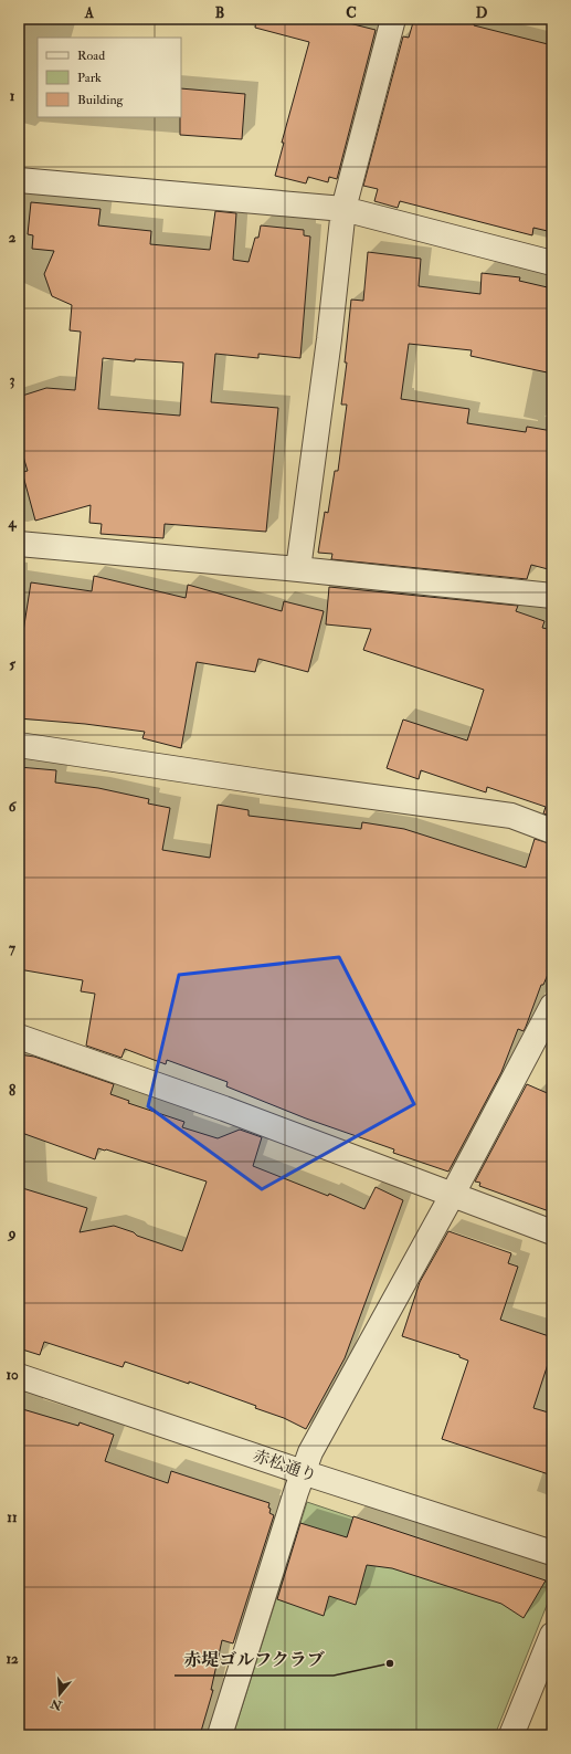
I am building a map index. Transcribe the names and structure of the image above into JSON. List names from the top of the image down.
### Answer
{
  "streets": {
    "street": ["赤松通り"]
  },
  "places": ["赤堤ゴルフクラブ"],
  "legend": ["Road", "Park", "Building"],
  "north": "bottom",
  "grid": {
    "columns": [
      "A",
      "B",
      "C",
      "D"
    ],
    "rows": [
      "1",
      "2",
      "3",
      "4",
      "5",
      "6",
      "7",
      "8",
      "9",
      "10",
      "11",
      "12"
    ]
  }
}
